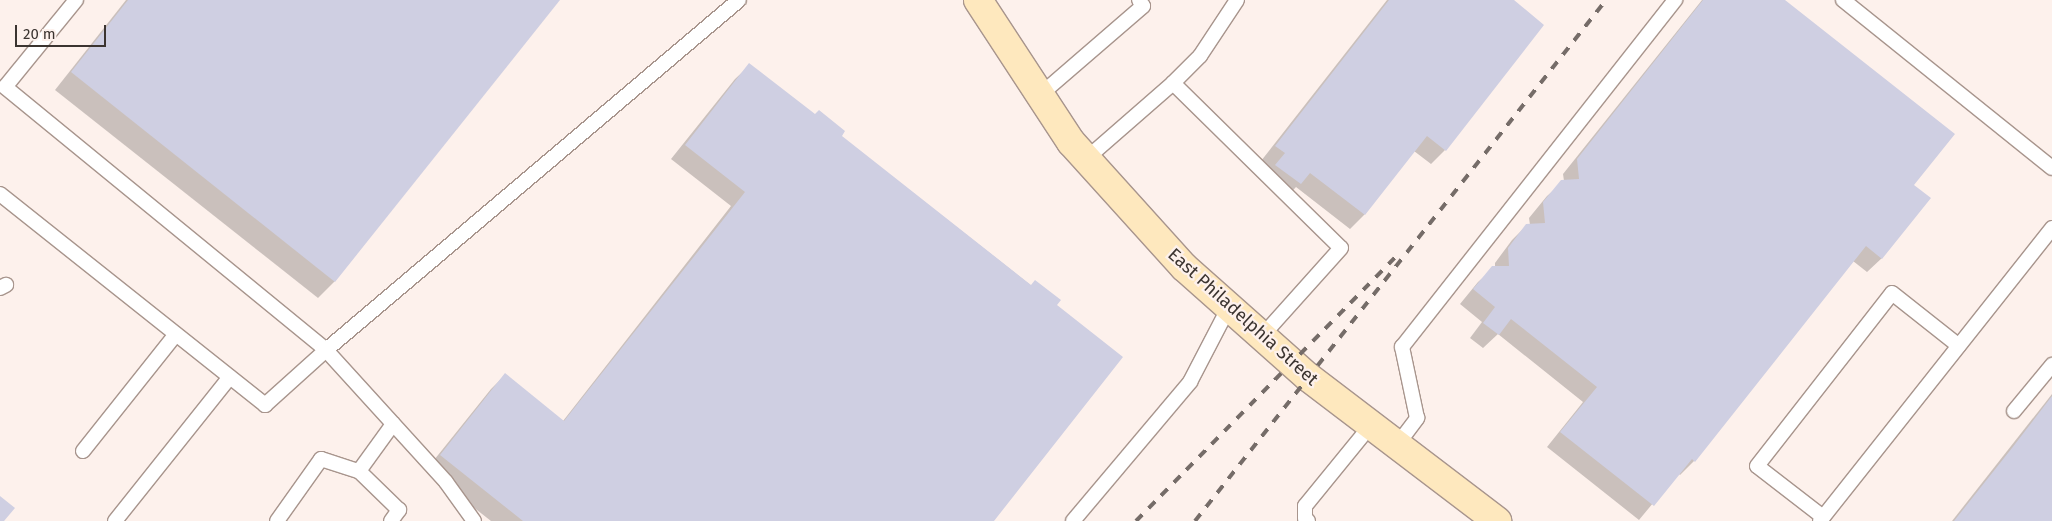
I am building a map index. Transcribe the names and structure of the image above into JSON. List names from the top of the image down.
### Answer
{
  "streets": {
    "street": ["East Philadelphia Street"]
  },
  "scale_bar": "20 m"
}
